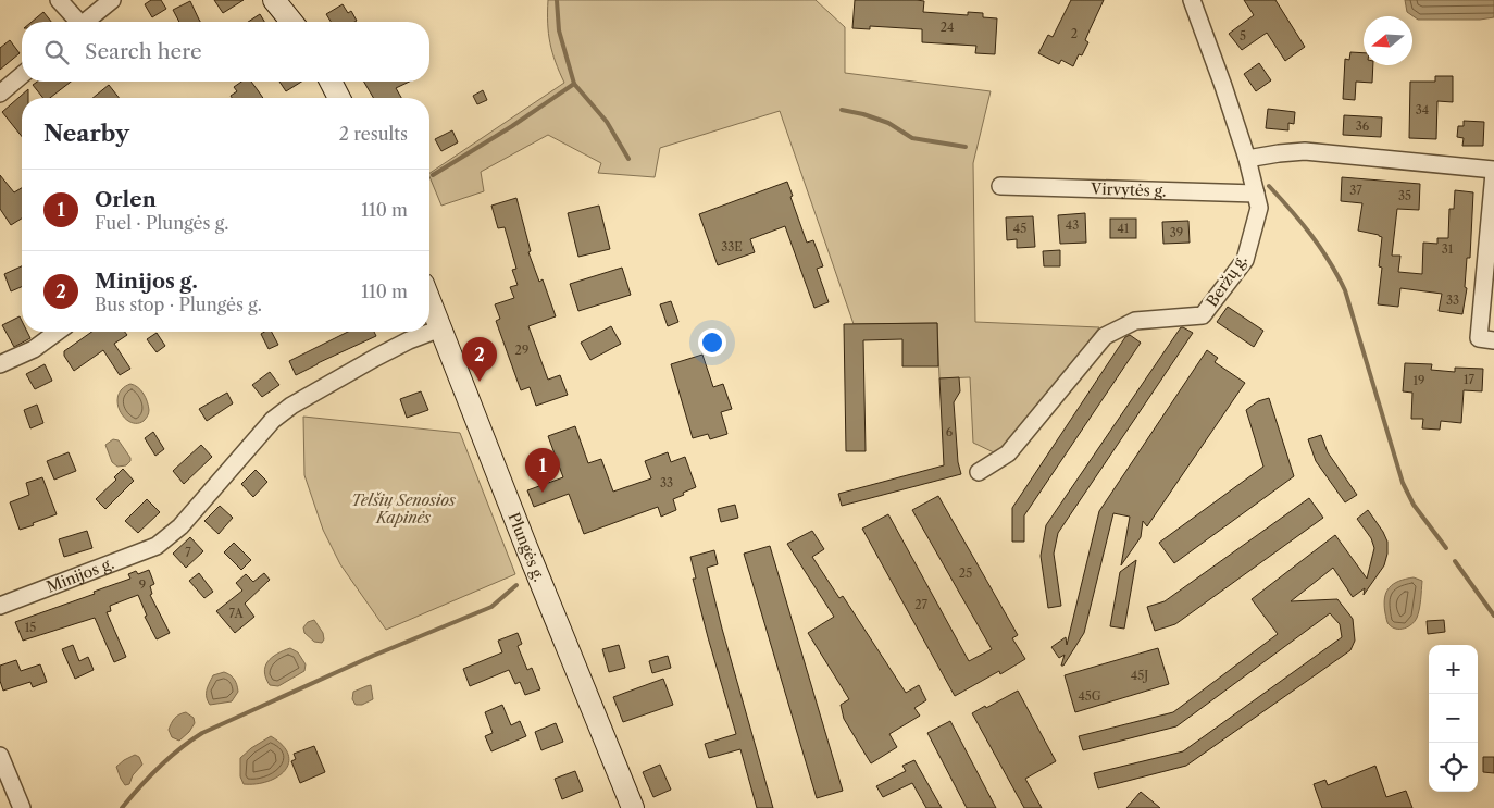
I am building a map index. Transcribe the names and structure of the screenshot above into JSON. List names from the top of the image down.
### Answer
{
  "streets": {
    "main road": ["Plungės g."],
    "street": ["Virvytės g.", "Beržų g.", "Minijos g."]
  },
  "crossings": [
    ["Virvytės g.", "Beržų g."],
    ["Plungės g.", "Minijos g."]
  ],
  "parks": ["Telšių Senosios Kapinės"],
  "house_numbers": [
    "24",
    "2",
    "5",
    "34",
    "36",
    "37",
    "35",
    "43",
    "45",
    "41",
    "39",
    "33E",
    "31",
    "33",
    "29",
    "17",
    "19",
    "6",
    "33",
    "7",
    "25",
    "9",
    "27",
    "7A",
    "15",
    "45J",
    "45G"
  ],
  "north": "left",
  "page": {
    "search": "Search here",
    "heading": ["Nearby", "2 results"],
    "list": [
      {
        "mark": "1",
        "name": "Orlen",
        "note": "Fuel · Plungės g.",
        "value": "110 m"
      },
      {
        "mark": "2",
        "name": "Minijos g.",
        "note": "Bus stop · Plungės g.",
        "value": "110 m"
      }
    ],
    "pins": ["2", "1"],
    "map_buttons": ["+", "−"]
  }
}
